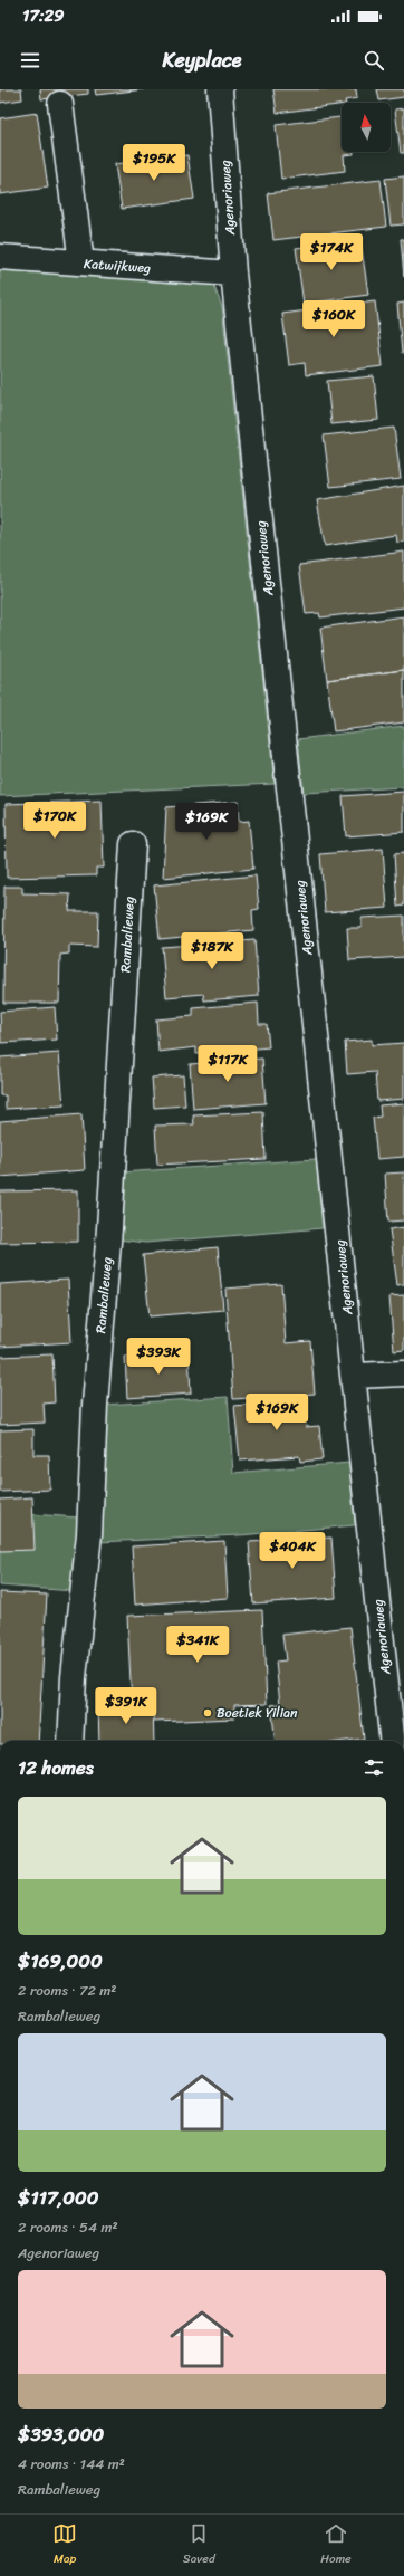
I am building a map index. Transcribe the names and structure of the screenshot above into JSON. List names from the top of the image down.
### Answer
{
  "streets": {
    "street": ["Agenoriaweg", "Katwijkweg", "Rambalieweg"]
  },
  "crossings": [
    ["Agenoriaweg", "Katwijkweg"]
  ],
  "places": ["Boetiek Yilian"],
  "north": "top",
  "page": {
    "status": "17:29",
    "header": "Keyplace",
    "price": [
      "$195K",
      "$174K",
      "$160K",
      "$170K",
      "$169K",
      "$187K",
      "$117K",
      "$393K",
      "$169K",
      "$404K",
      "$341K",
      "$391K"
    ],
    "heading": "12 homes",
    "list": [
      {
        "name": "$169,000",
        "note": "2 rooms · 72 m² · Rambalieweg"
      },
      {
        "name": "$117,000",
        "note": "2 rooms · 54 m² · Agenoriaweg"
      },
      {
        "name": "$393,000",
        "note": "4 rooms · 144 m² · Rambalieweg"
      }
    ],
    "tabs": ["Map", "Saved", "Home"]
  }
}
